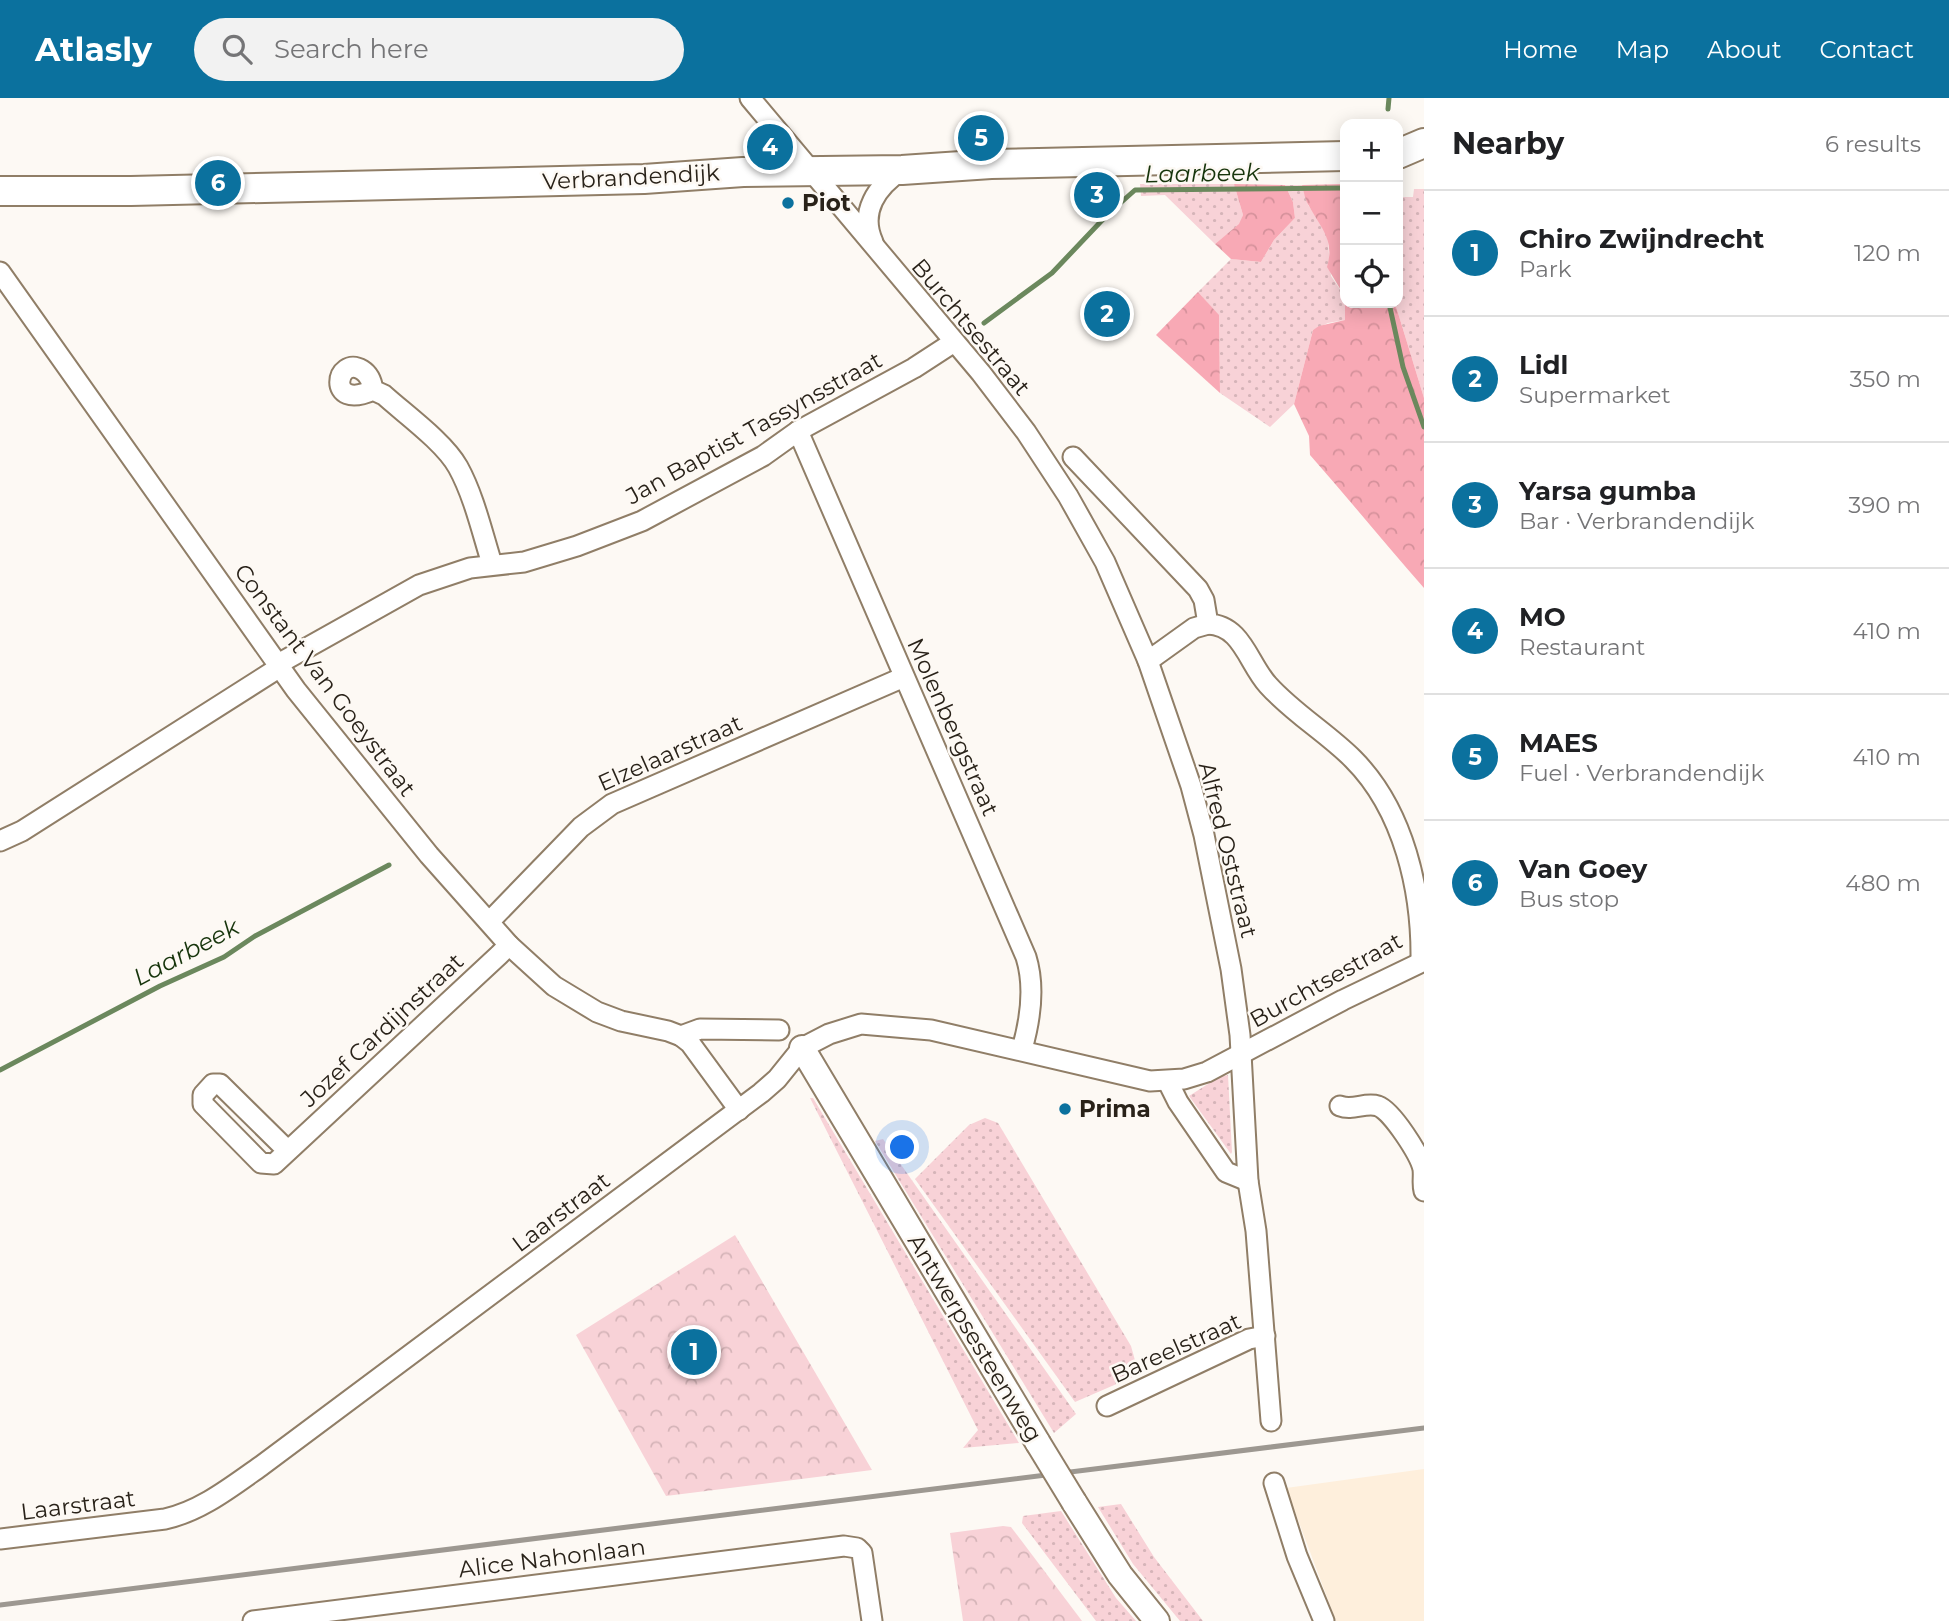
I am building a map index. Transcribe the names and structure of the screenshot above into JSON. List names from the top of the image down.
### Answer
{
  "streets": {
    "main road": ["Verbrandendijk"],
    "street": [
      "Burchtsestraat",
      "Jan Baptist Tassynsstraat",
      "Constant Van Goeystraat",
      "Molenbergstraat",
      "Elzelaarstraat",
      "Alfred Oststraat",
      "Jozef Cardijnstraat",
      "Laarstraat",
      "Antwerpsesteenweg",
      "Bareelstraat",
      "Alice Nahonlaan"
    ]
  },
  "crossings": [
    ["Verbrandendijk", "Burchtsestraat"],
    ["Burchtsestraat", "Jan Baptist Tassynsstraat"],
    ["Burchtsestraat", "Alfred Oststraat"],
    ["Burchtsestraat", "Laarstraat"],
    ["Burchtsestraat", "Bareelstraat"],
    ["Jan Baptist Tassynsstraat", "Constant Van Goeystraat"],
    ["Jan Baptist Tassynsstraat", "Molenbergstraat"],
    ["Constant Van Goeystraat", "Elzelaarstraat"],
    ["Constant Van Goeystraat", "Jozef Cardijnstraat"],
    ["Molenbergstraat", "Elzelaarstraat"],
    ["Molenbergstraat", "Laarstraat"],
    ["Alfred Oststraat", "Laarstraat"],
    ["Laarstraat", "Antwerpsesteenweg"]
  ],
  "water": ["Laarbeek"],
  "places": ["Piot", "Prima"],
  "page": {
    "header": "Atlasly",
    "search": "Search here",
    "nav": [
      "Home",
      "Map",
      "About",
      "Contact"
    ],
    "heading": ["Nearby", "6 results"],
    "pins": [
      "5",
      "4",
      "6",
      "3",
      "2",
      "1"
    ],
    "map_buttons": ["+", "−"],
    "list": [
      {
        "mark": "1",
        "name": "Chiro Zwijndrecht",
        "note": "Park",
        "value": "120 m"
      },
      {
        "mark": "2",
        "name": "Lidl",
        "note": "Supermarket",
        "value": "350 m"
      },
      {
        "mark": "3",
        "name": "Yarsa gumba",
        "note": "Bar · Verbrandendijk",
        "value": "390 m"
      },
      {
        "mark": "4",
        "name": "MO",
        "note": "Restaurant",
        "value": "410 m"
      },
      {
        "mark": "5",
        "name": "MAES",
        "note": "Fuel · Verbrandendijk",
        "value": "410 m"
      },
      {
        "mark": "6",
        "name": "Van Goey",
        "note": "Bus stop",
        "value": "480 m"
      }
    ]
  }
}
